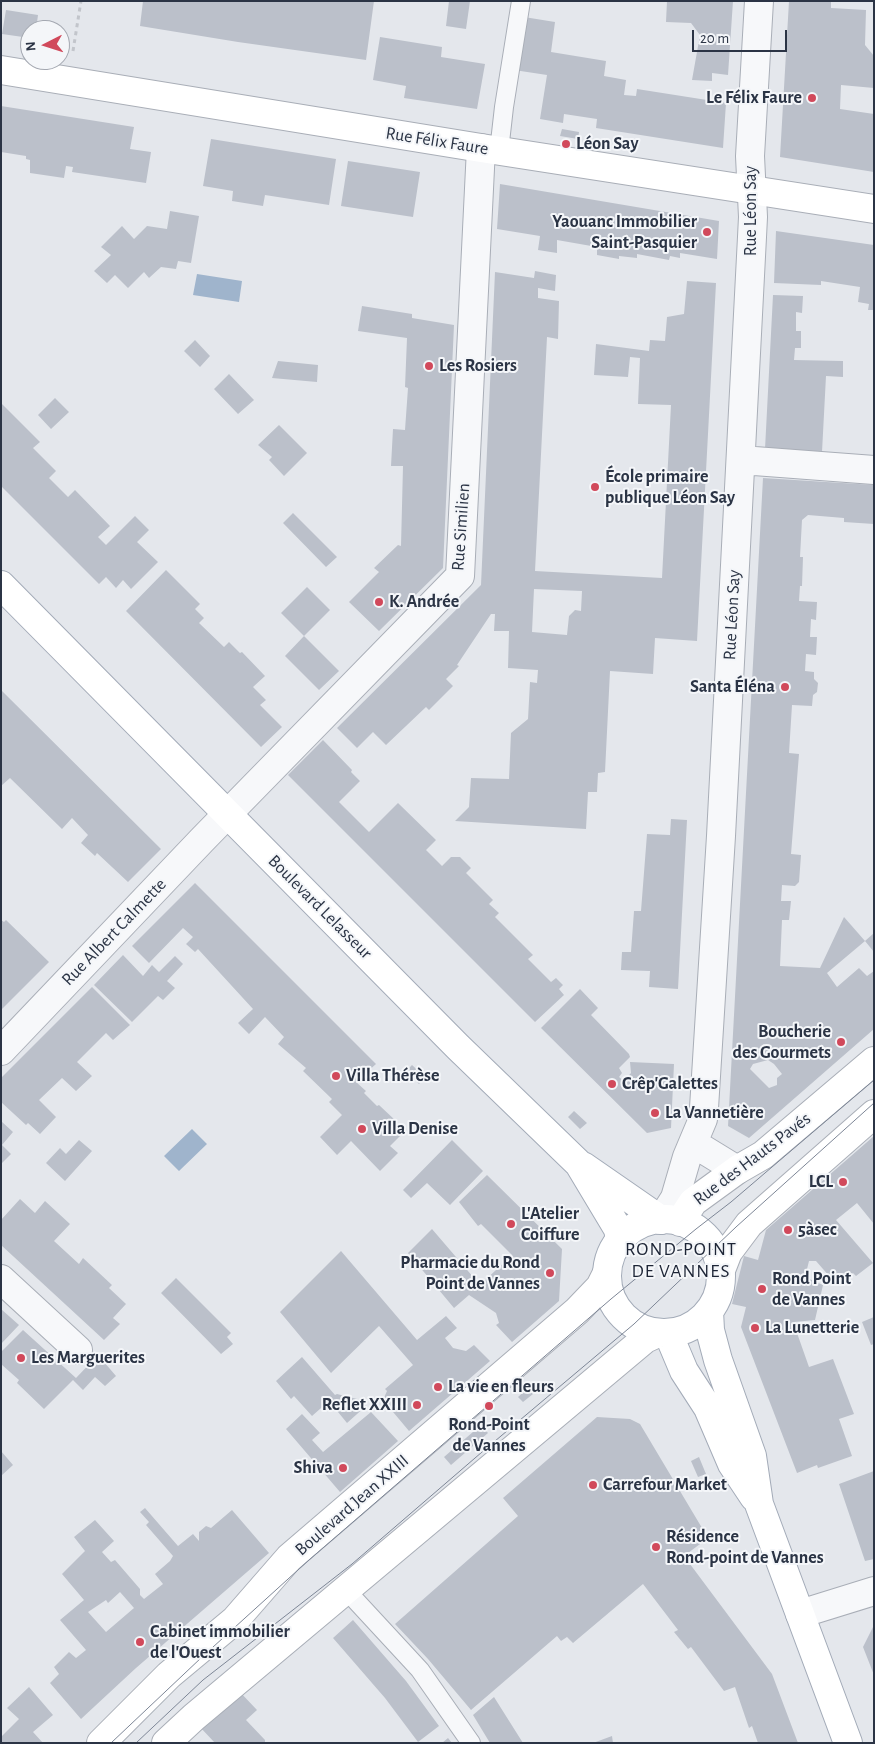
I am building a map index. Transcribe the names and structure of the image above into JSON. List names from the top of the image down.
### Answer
{
  "streets": {
    "main road": [
      "Rue Félix Faure",
      "Boulevard Lelasseur",
      "Rue des Hauts Pavés",
      "Boulevard Jean XXIII"
    ],
    "street": ["Rue Léon Say", "Rue Similien", "Rue Albert Calmette"]
  },
  "crossings": [
    ["Rue Félix Faure", "Rue Léon Say"],
    ["Rue Félix Faure", "Rue Similien"],
    ["Rue Léon Say", "Boulevard Lelasseur"],
    ["Rue Léon Say", "Rue des Hauts Pavés"],
    ["Rue Léon Say", "Boulevard Jean XXIII"],
    ["Rue Similien", "Boulevard Lelasseur"],
    ["Rue Similien", "Rue Albert Calmette"],
    ["Boulevard Lelasseur", "Rue Albert Calmette"],
    ["Boulevard Lelasseur", "Rue des Hauts Pavés"],
    ["Boulevard Lelasseur", "Boulevard Jean XXIII"],
    ["Rue des Hauts Pavés", "Boulevard Jean XXIII"]
  ],
  "districts": ["ROND-POINT DE VANNES"],
  "places": [
    "Le Félix Faure",
    "Léon Say",
    "Yaouanc Immobilier Saint-Pasquier",
    "Les Rosiers",
    "École primaire publique Léon Say",
    "K. Andrée",
    "Santa Éléna",
    "Boucherie des Gourmets",
    "Villa Thérèse",
    "Crêp'Galettes",
    "La Vannetière",
    "Villa Denise",
    "LCL",
    "L'Atelier Coiffure",
    "5àsec",
    "Pharmacie du Rond Point de Vannes",
    "Rond Point de Vannes",
    "La Lunetterie",
    "Les Marguerites",
    "La vie en fleurs",
    "Reflet XXIII",
    "Rond-Point de Vannes",
    "Shiva",
    "Carrefour Market",
    "Résidence Rond-point de Vannes",
    "Cabinet immobilier de l'Ouest"
  ],
  "scale_bar": "20 m",
  "north": "left"
}
